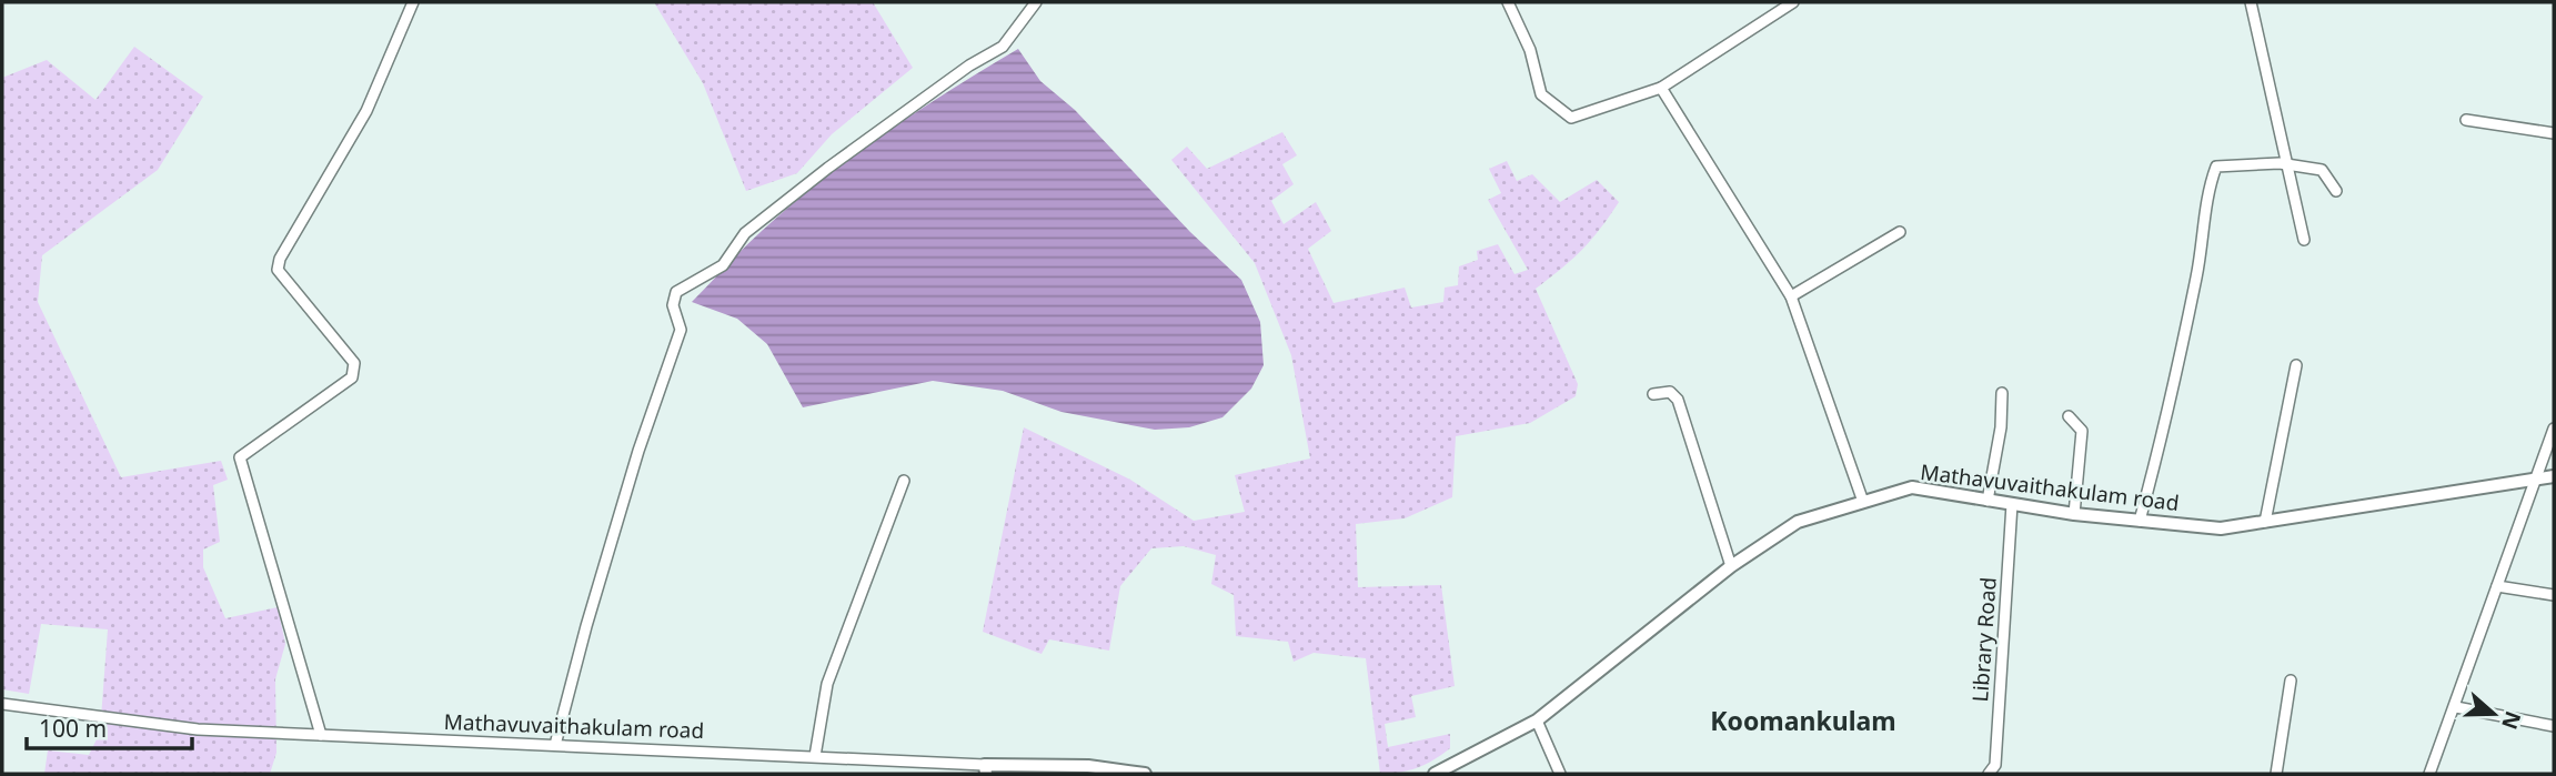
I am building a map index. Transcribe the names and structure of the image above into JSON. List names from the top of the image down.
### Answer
{
  "streets": {
    "street": ["Mathavuvaithakulam road", "Library Road"]
  },
  "crossings": [
    ["Mathavuvaithakulam road", "Library Road"]
  ],
  "districts": ["Koomankulam"],
  "scale_bar": "100 m",
  "north": "right"
}
